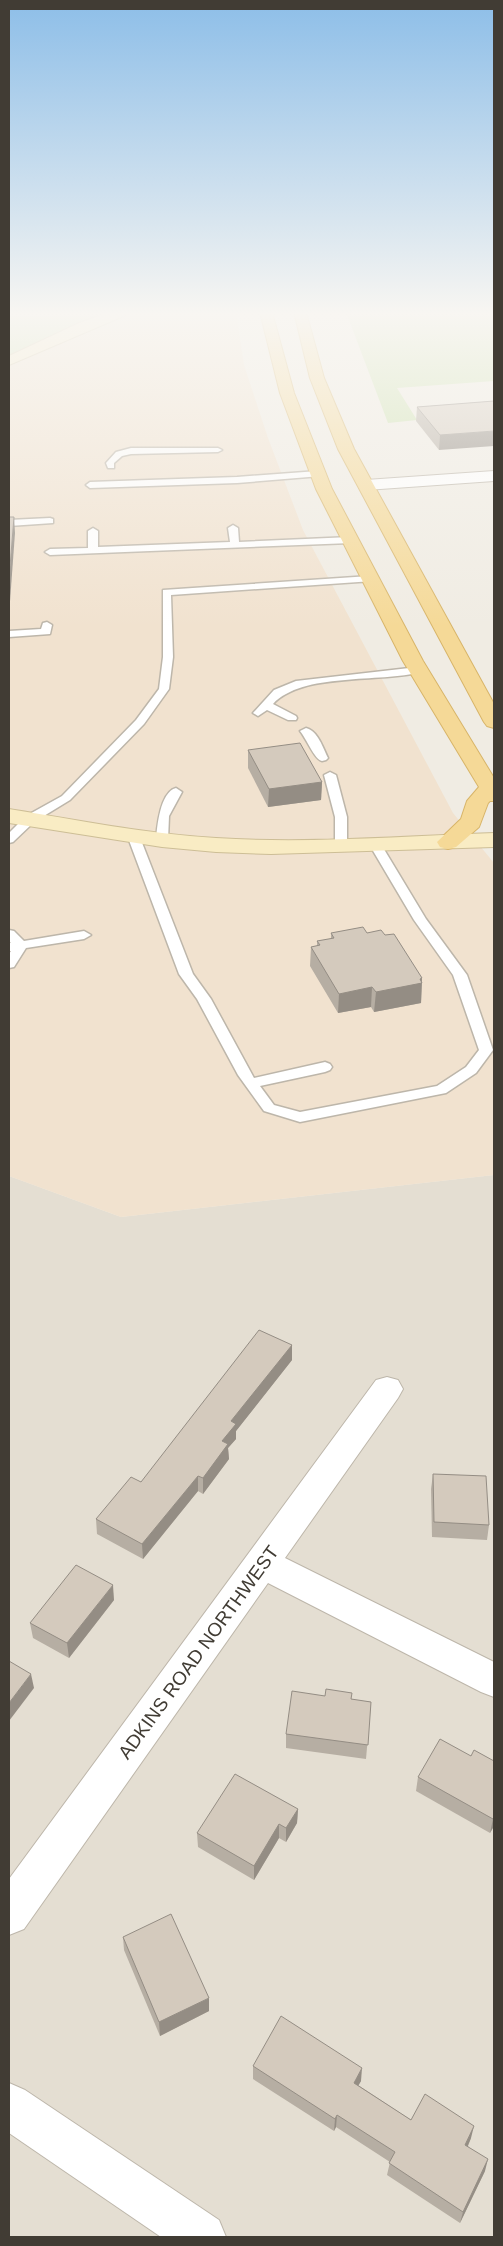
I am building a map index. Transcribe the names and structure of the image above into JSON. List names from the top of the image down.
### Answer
{
  "streets": {
    "street": ["ADKINS ROAD NORTHWEST"]
  }
}
